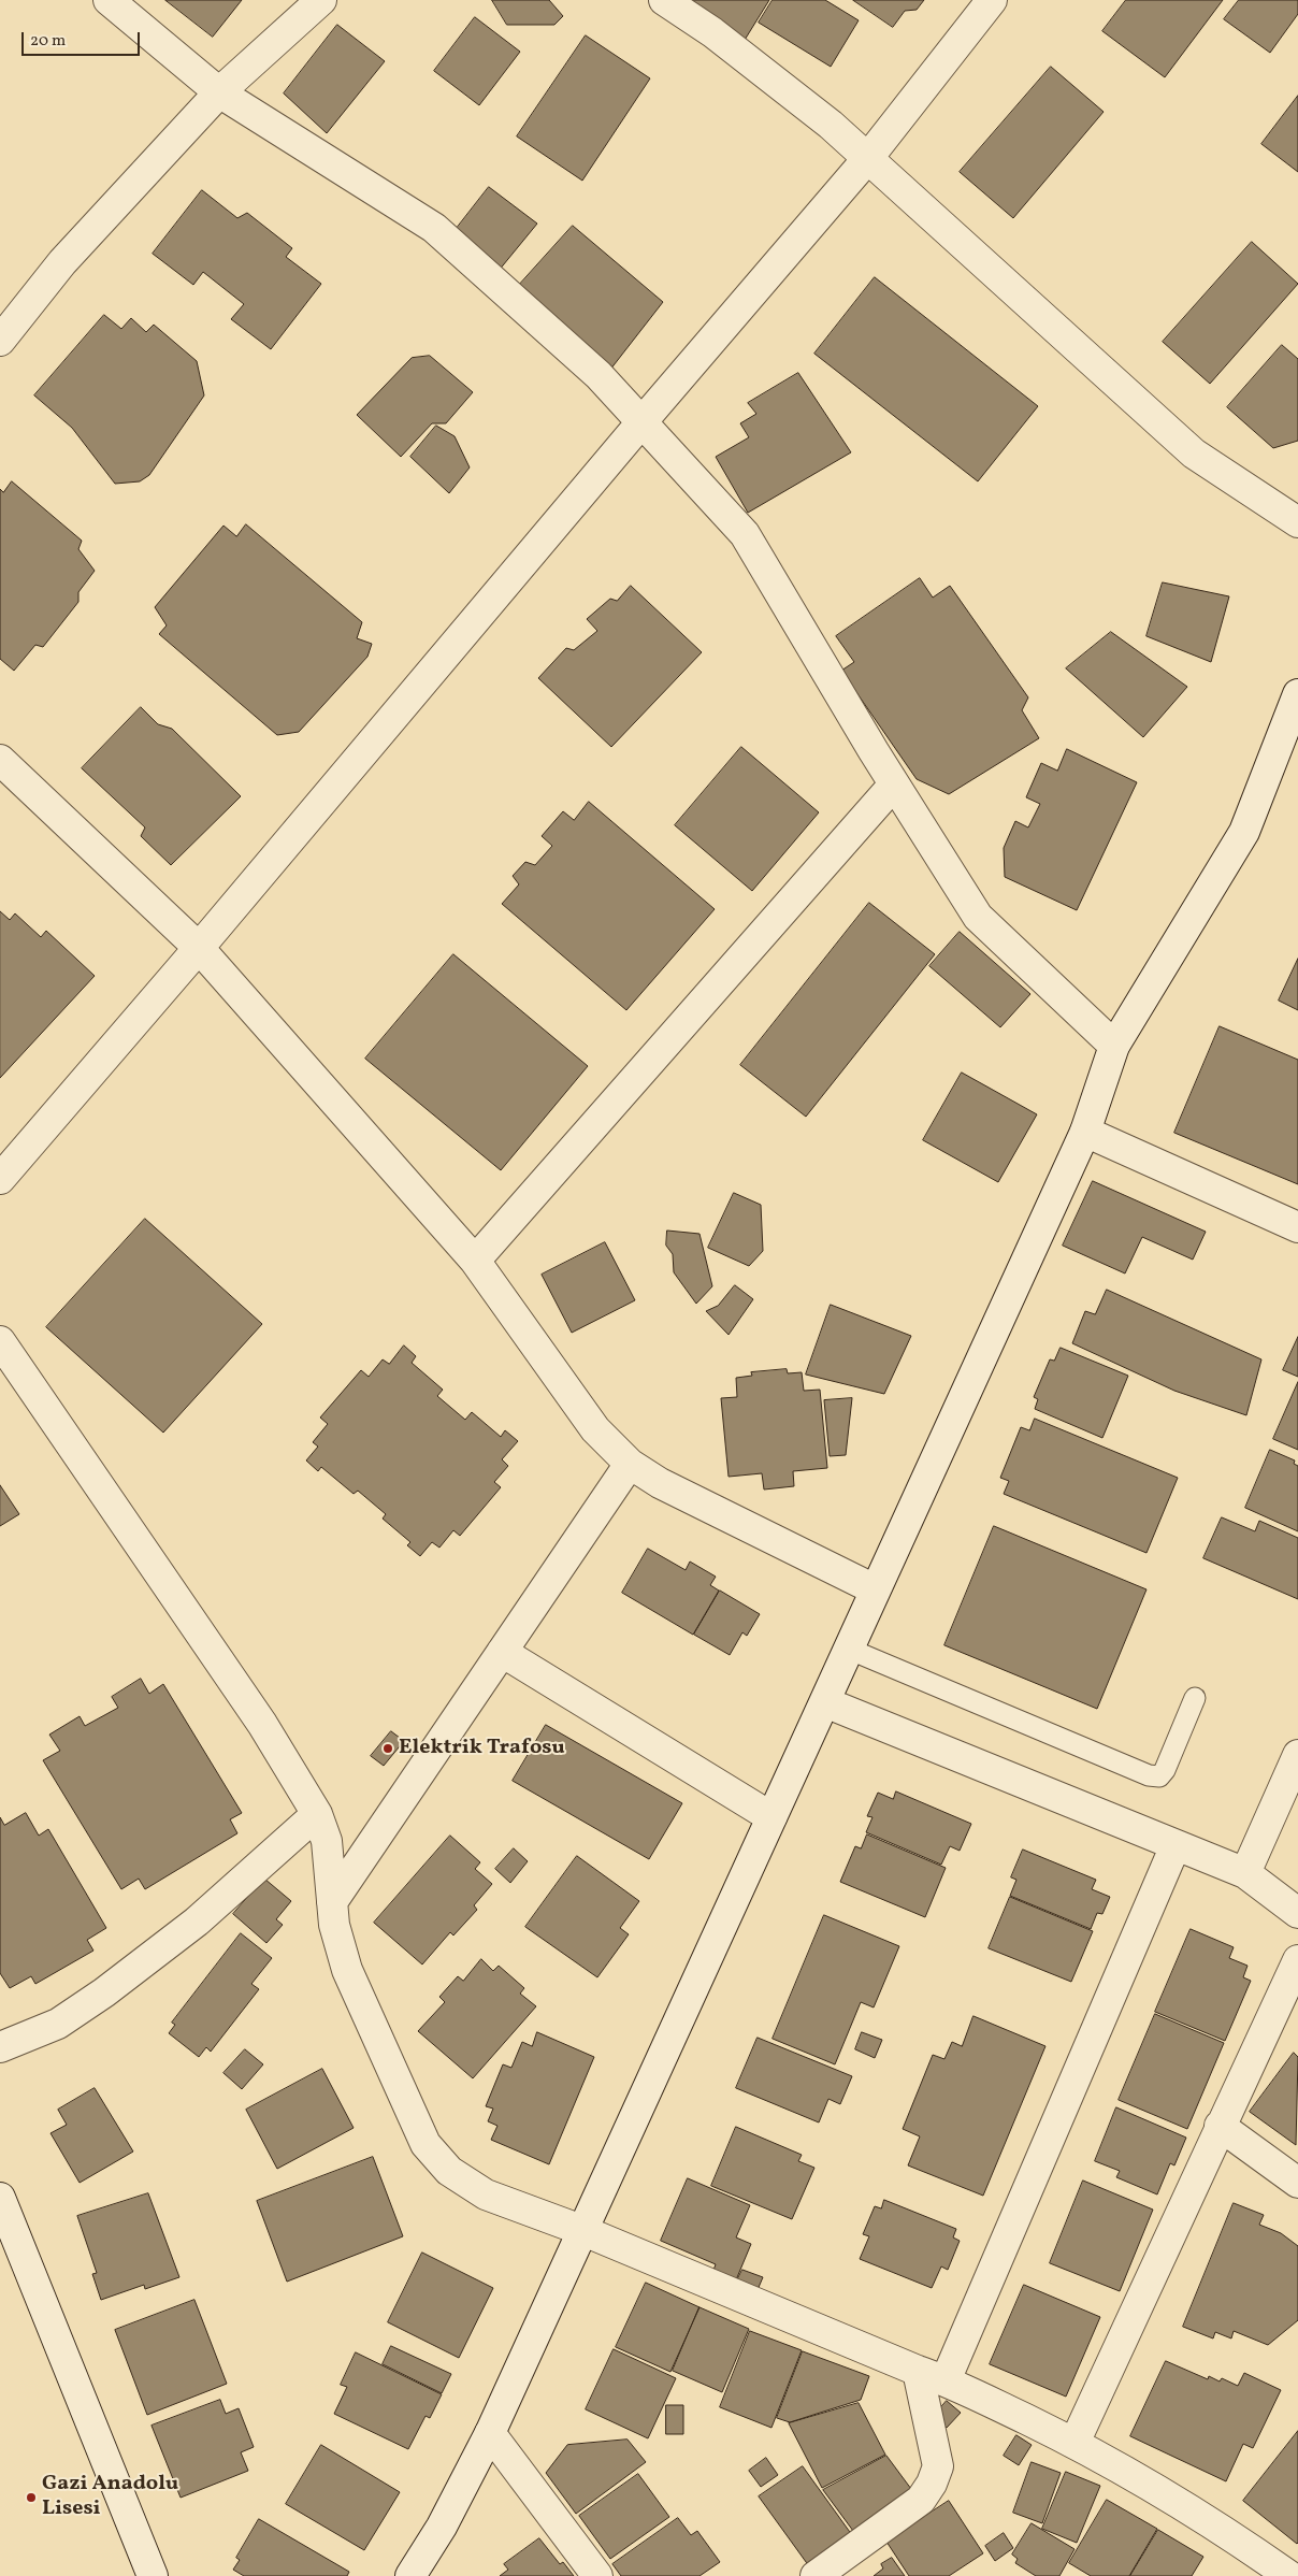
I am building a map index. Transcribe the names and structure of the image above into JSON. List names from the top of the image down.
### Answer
{
  "places": ["Elektrik Trafosu", "Gazi Anadolu Lisesi"],
  "scale_bar": "20 m"
}
